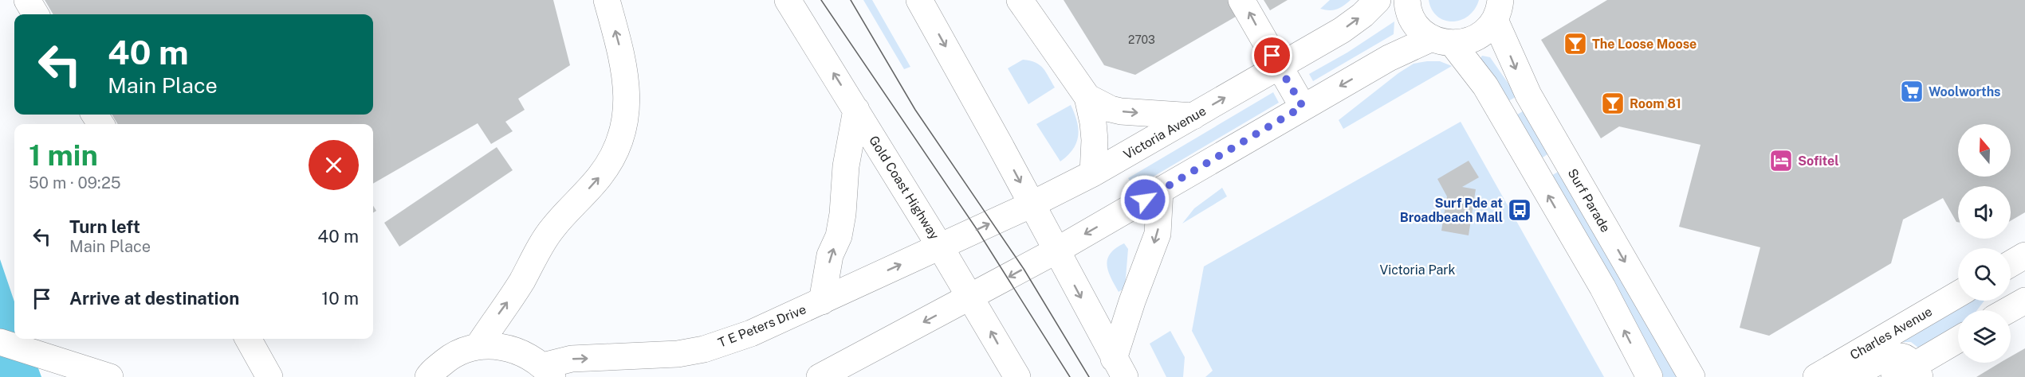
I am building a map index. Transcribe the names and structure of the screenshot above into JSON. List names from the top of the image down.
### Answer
{
  "streets": {
    "main road": [
      "Victoria Avenue",
      "Gold Coast Highway",
      "Surf Parade",
      "T E Peters Drive",
      "Charles Avenue"
    ]
  },
  "crossings": [
    ["Victoria Avenue", "Gold Coast Highway"],
    ["Victoria Avenue", "T E Peters Drive"],
    ["Gold Coast Highway", "T E Peters Drive"]
  ],
  "parks": ["Victoria Park"],
  "places": {
    "bar": ["The Loose Moose", "Room 81"],
    "supermarket": ["Woolworths"],
    "hotel": ["Sofitel"],
    "bus stop": ["Surf Pde at Broadbeach Mall"]
  },
  "house_numbers": ["2703"],
  "north": "top",
  "page": {
    "turn": ["40 m", "Main Place"],
    "heading": ["1 min", "50 m · 09:25"],
    "list": [
      {
        "name": "Turn left",
        "note": "Main Place",
        "value": "40 m"
      },
      {
        "name": "Arrive at destination",
        "value": "10 m"
      }
    ]
  }
}
